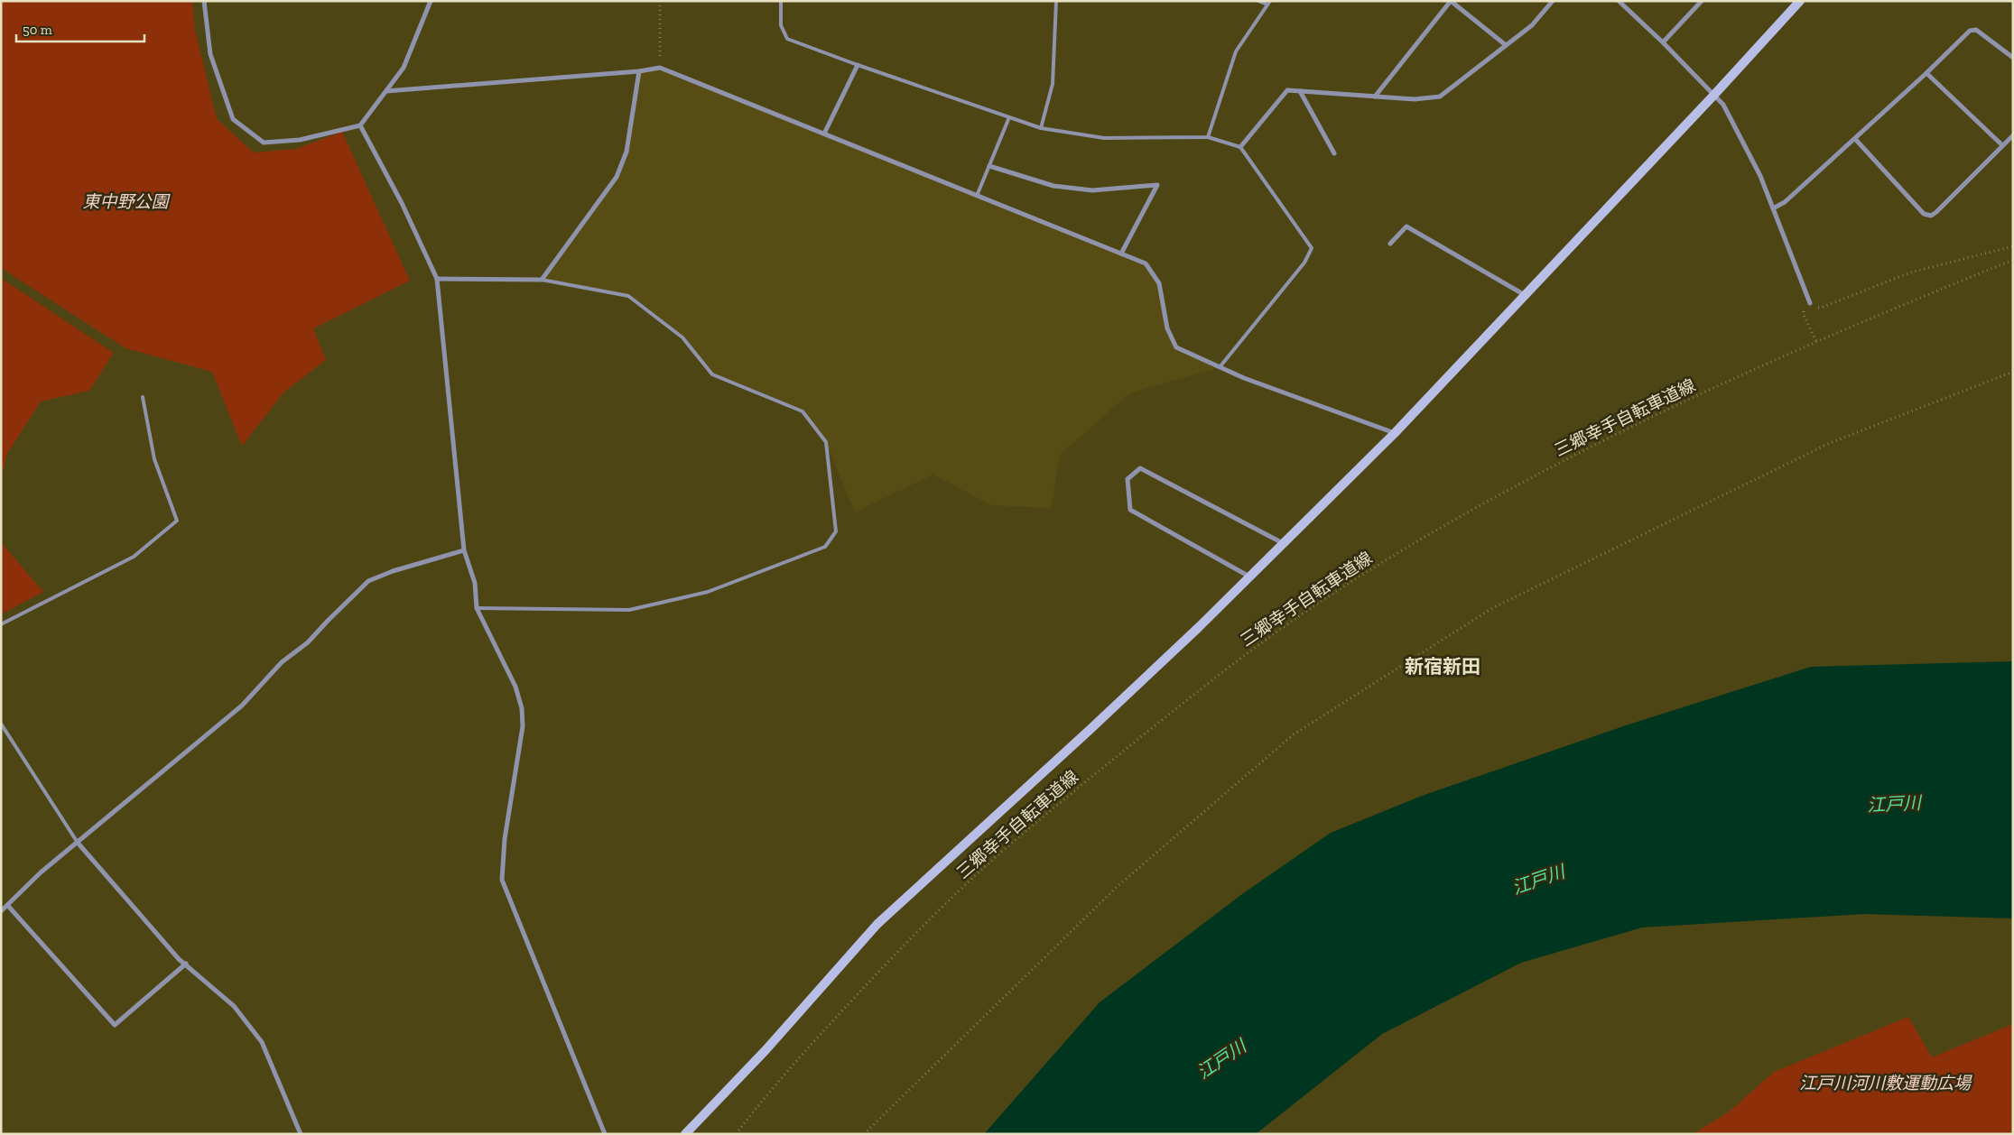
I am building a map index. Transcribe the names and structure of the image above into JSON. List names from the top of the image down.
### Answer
{
  "streets": {
    "path": ["三郷幸手自転車道線"]
  },
  "districts": ["新宿新田"],
  "water": ["江戸川"],
  "parks": ["東中野公園", "江戸川河川敷運動広場"],
  "scale_bar": "50 m"
}
